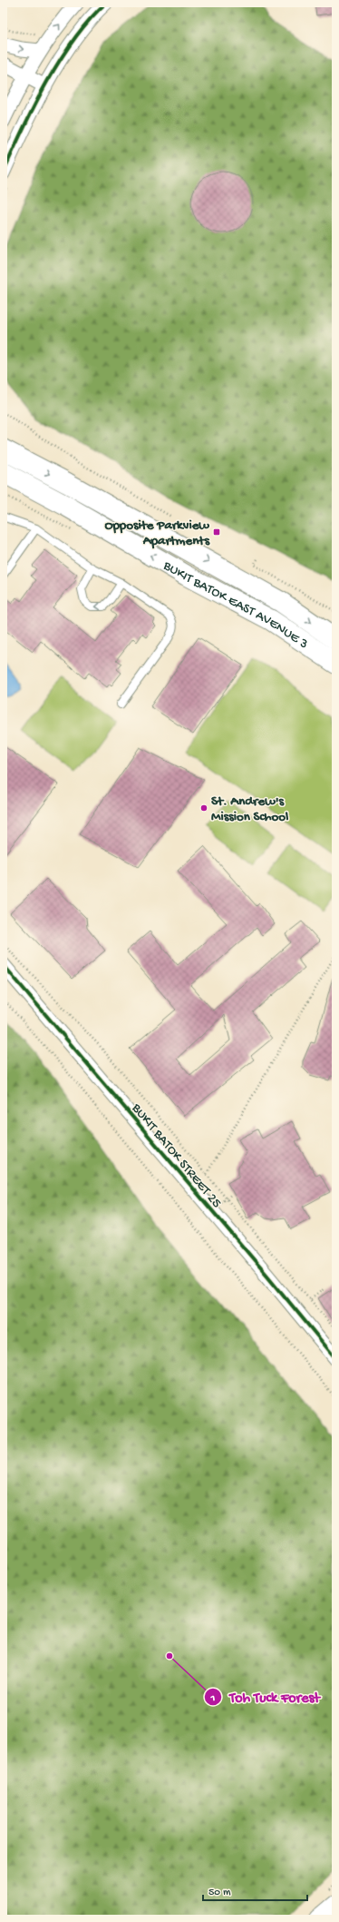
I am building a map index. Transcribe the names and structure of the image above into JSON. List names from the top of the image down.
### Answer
{
  "streets": {
    "main road": ["BUKIT BATOK EAST AVENUE 3"],
    "street": ["BUKIT BATOK STREET 25"]
  },
  "places": {
    "transit": ["Opposite Parkview Apartments"],
    "other": ["St. Andrew's Mission School", "Toh Tuck Forest"]
  },
  "scale_bar": "50 m"
}
